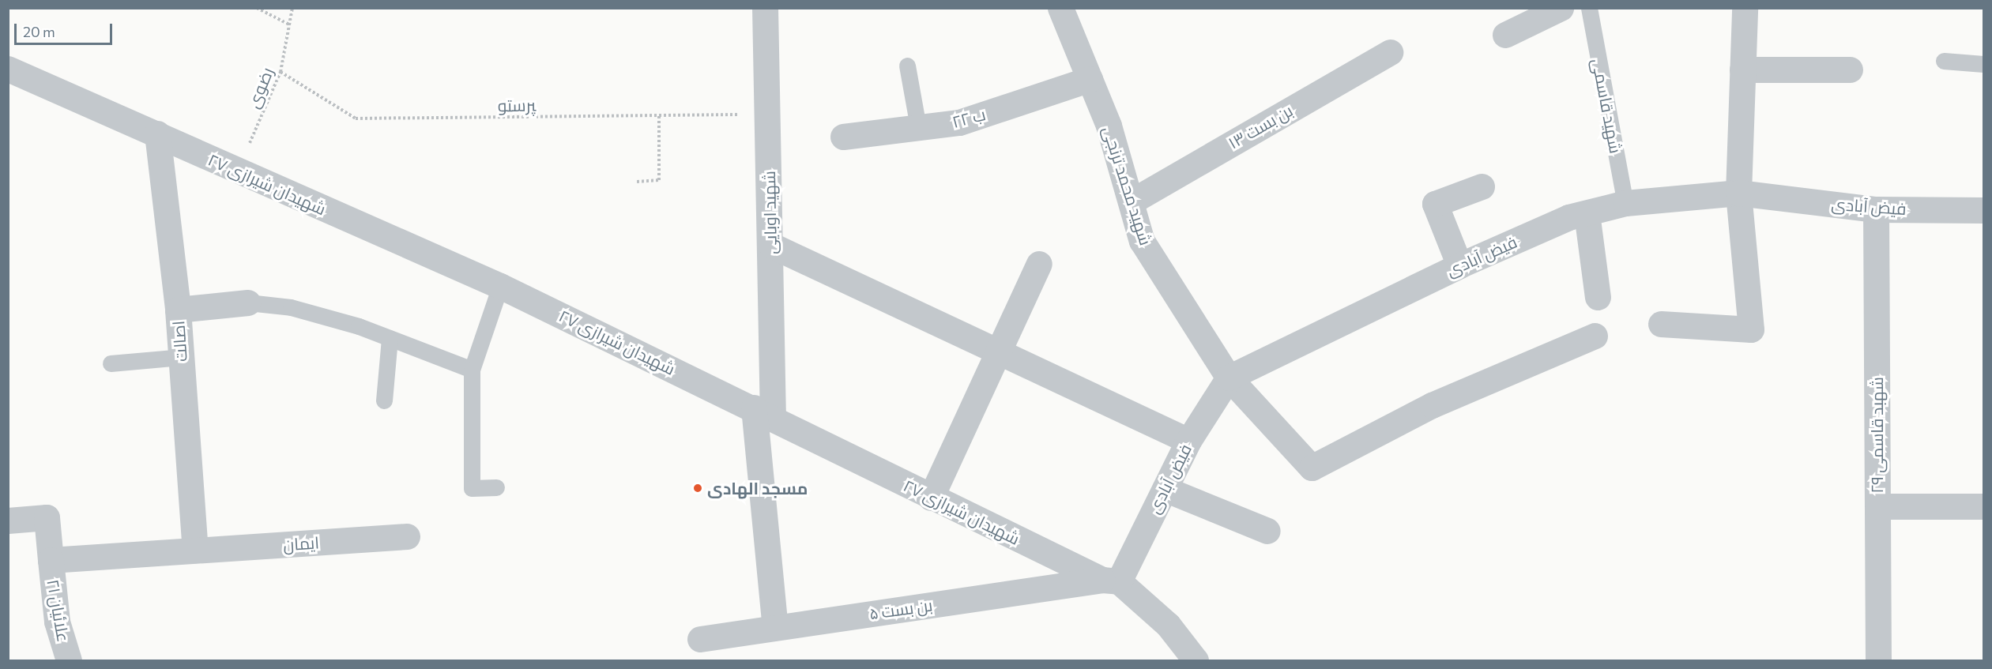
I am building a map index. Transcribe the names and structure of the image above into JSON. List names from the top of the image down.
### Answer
{
  "streets": {
    "street": [
      "ب ۲۲",
      "بن بست ۱۳",
      "شهیدان شیرازی ۲۷",
      "شهید محمد ترنجی",
      "فیض آبادی",
      "شهید اوبایی",
      "اصالت",
      "شهبد قاسمی ۲۹",
      "ایمان",
      "بن بست ۵",
      "علائیان ۲۱"
    ],
    "lane": ["شهید قاسمی"],
    "path": ["رضوی", "‍‍‍‍‍پرستو"]
  },
  "crossings": [
    ["رضوی", "‍‍‍‍‍پرستو"],
    ["رضوی", "شهیدان شیرازی ۲۷"],
    ["‍‍‍‍‍پرستو", "شهید اوبایی"],
    ["شهید قاسمی", "فیض آبادی"],
    ["ب ۲۲", "شهید محمد ترنجی"],
    ["بن بست ۱۳", "شهید محمد ترنجی"],
    ["شهیدان شیرازی ۲۷", "فیض آبادی"],
    ["شهیدان شیرازی ۲۷", "شهید اوبایی"],
    ["شهیدان شیرازی ۲۷", "اصالت"],
    ["شهیدان شیرازی ۲۷", "بن بست ۵"],
    ["شهید محمد ترنجی", "فیض آبادی"],
    ["فیض آبادی", "شهبد قاسمی ۲۹"],
    ["فیض آبادی", "بن بست ۵"],
    ["شهید اوبایی", "بن بست ۵"],
    ["اصالت", "ایمان"],
    ["ایمان", "علائیان ۲۱"]
  ],
  "places": ["مسجد الهادی"],
  "scale_bar": "20 m"
}
